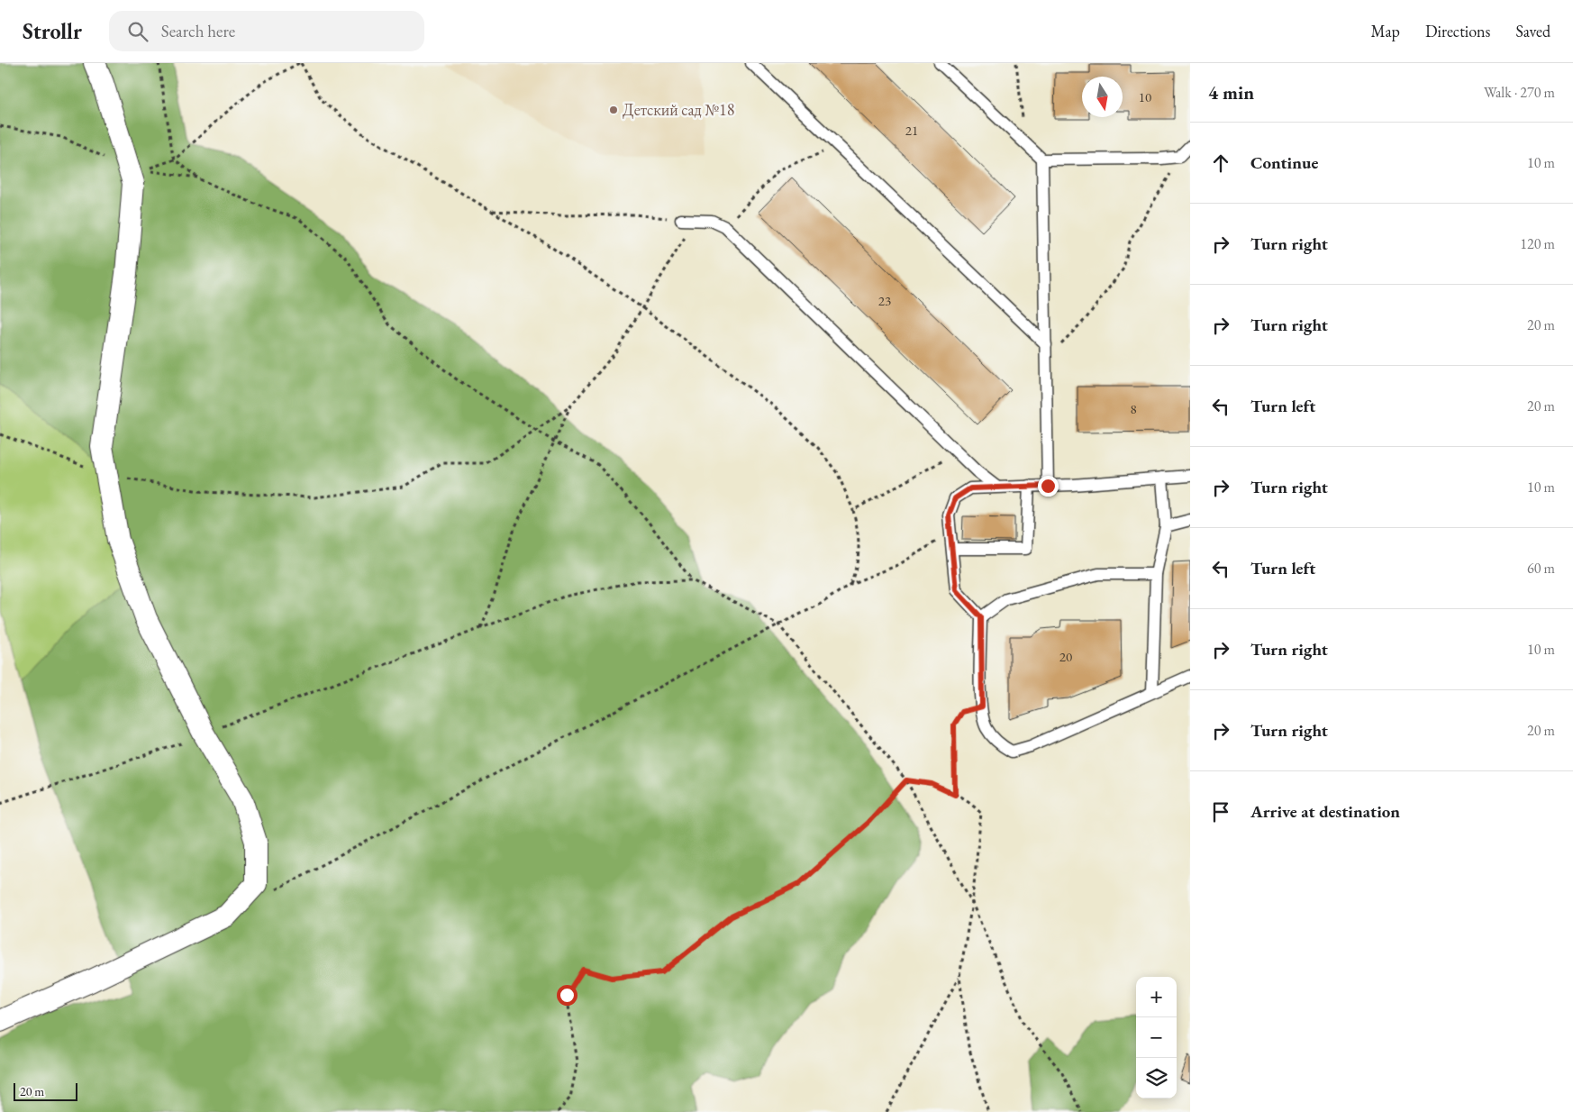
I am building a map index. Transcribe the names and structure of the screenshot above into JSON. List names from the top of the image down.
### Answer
{
  "places": ["Детский сад №18"],
  "house_numbers": [
    "10",
    "21",
    "23",
    "8",
    "20"
  ],
  "scale_bar": "20 m",
  "north": "bottom",
  "page": {
    "header": "Strollr",
    "search": "Search here",
    "nav": ["Map", "Directions", "Saved"],
    "heading": ["4 min", "Walk · 270 m"],
    "list": [
      ["Continue", "10 m"],
      ["Turn right", "120 m"],
      ["Turn right", "20 m"],
      ["Turn left", "20 m"],
      ["Turn right", "10 m"],
      ["Turn left", "60 m"],
      ["Turn right", "10 m"],
      ["Turn right", "20 m"],
      "Arrive at destination"
    ],
    "map_buttons": ["+", "−"],
    "scale": "20 m"
  }
}
